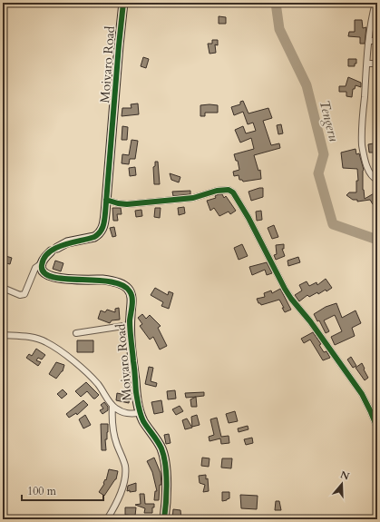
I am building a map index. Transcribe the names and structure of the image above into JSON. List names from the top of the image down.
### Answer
{
  "streets": {
    "street": ["Moivaro Road"]
  },
  "water": ["Tengeru"],
  "scale_bar": "100 m",
  "north": "top"
}
